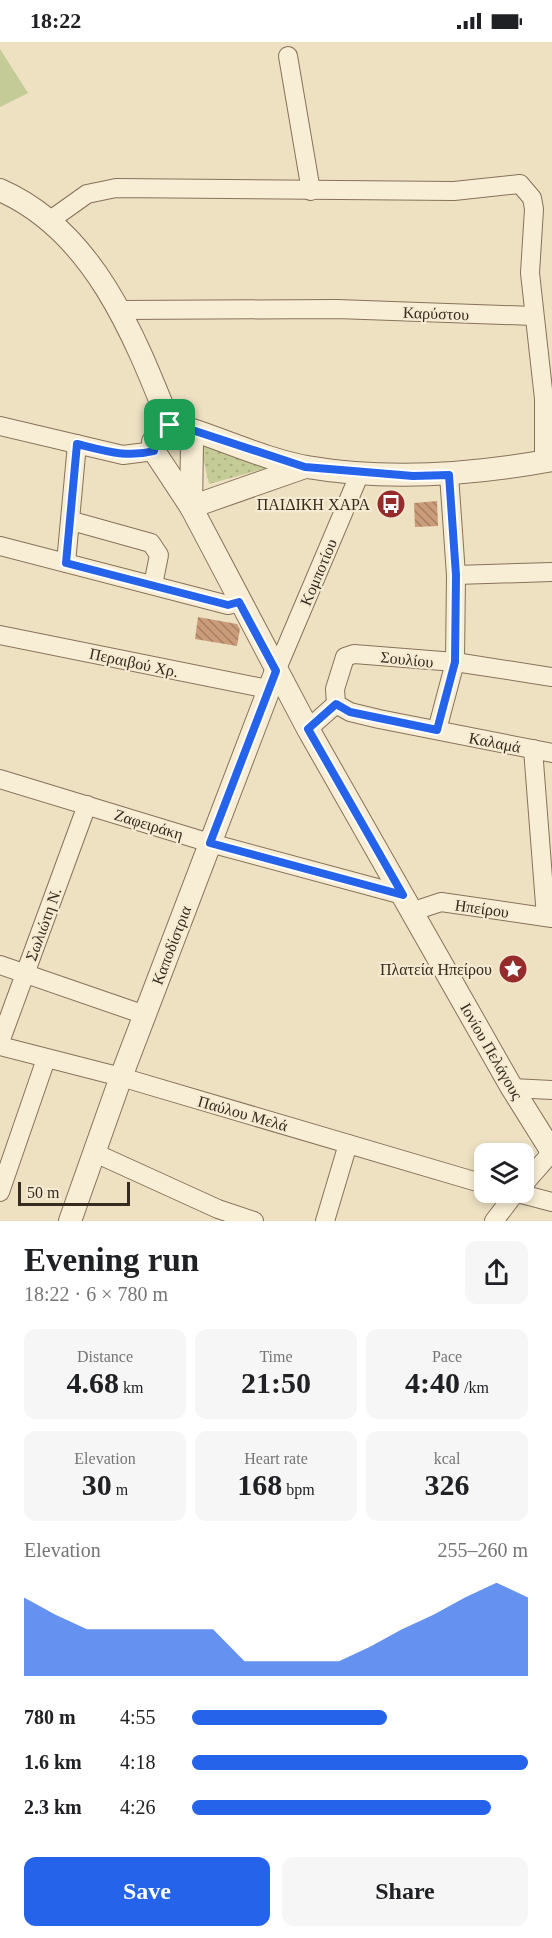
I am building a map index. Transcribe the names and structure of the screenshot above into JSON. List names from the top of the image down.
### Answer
{
  "streets": {
    "street": [
      "Καρύστου",
      "Κομποτίου",
      "Σουλίου",
      "Περαιβού Χρ.",
      "Καλαμά",
      "Ζαφειράκη",
      "Ηπείρου",
      "Σωλιώτη Ν.",
      "Καποδίστρια",
      "Ιονίου Πελάγους",
      "Παύλου Μελά"
    ]
  },
  "crossings": [
    ["Κομποτίου", "Περαιβού Χρ."],
    ["Κομποτίου", "Καποδίστρια"],
    ["Κομποτίου", "Ιονίου Πελάγους"],
    ["Σουλίου", "Καλαμά"],
    ["Περαιβού Χρ.", "Καποδίστρια"],
    ["Περαιβού Χρ.", "Ιονίου Πελάγους"],
    ["Ζαφειράκη", "Ηπείρου"],
    ["Ζαφειράκη", "Σωλιώτη Ν."],
    ["Ζαφειράκη", "Καποδίστρια"],
    ["Ζαφειράκη", "Ιονίου Πελάγους"],
    ["Ηπείρου", "Ιονίου Πελάγους"],
    ["Σωλιώτη Ν.", "Παύλου Μελά"],
    ["Καποδίστρια", "Ιονίου Πελάγους"],
    ["Καποδίστρια", "Παύλου Μελά"]
  ],
  "places": {
    "bus stop": ["ΠΑΙΔΙΚΗ ΧΑΡΑ"],
    "place": ["Πλατεία Ηπείρου"]
  },
  "scale_bar": "50 m",
  "page": {
    "status": "18:22",
    "scale": "50 m",
    "heading": ["Evening run", "18:22 · 6 × 780 m"],
    "stats": [
      ["Distance", "4.68 km"],
      ["Time", "21:50"],
      ["Pace", "4:40 /km"],
      ["Elevation", "30 m"],
      ["Heart rate", "168 bpm"],
      ["kcal", "326"]
    ],
    "chart": ["Elevation", "255–260 m"],
    "list": [
      {
        "name": "780 m",
        "note": "4:55"
      },
      {
        "name": "1.6 km",
        "note": "4:18"
      },
      {
        "name": "2.3 km",
        "note": "4:26"
      }
    ],
    "buttons": ["Save", "Share"]
  }
}
